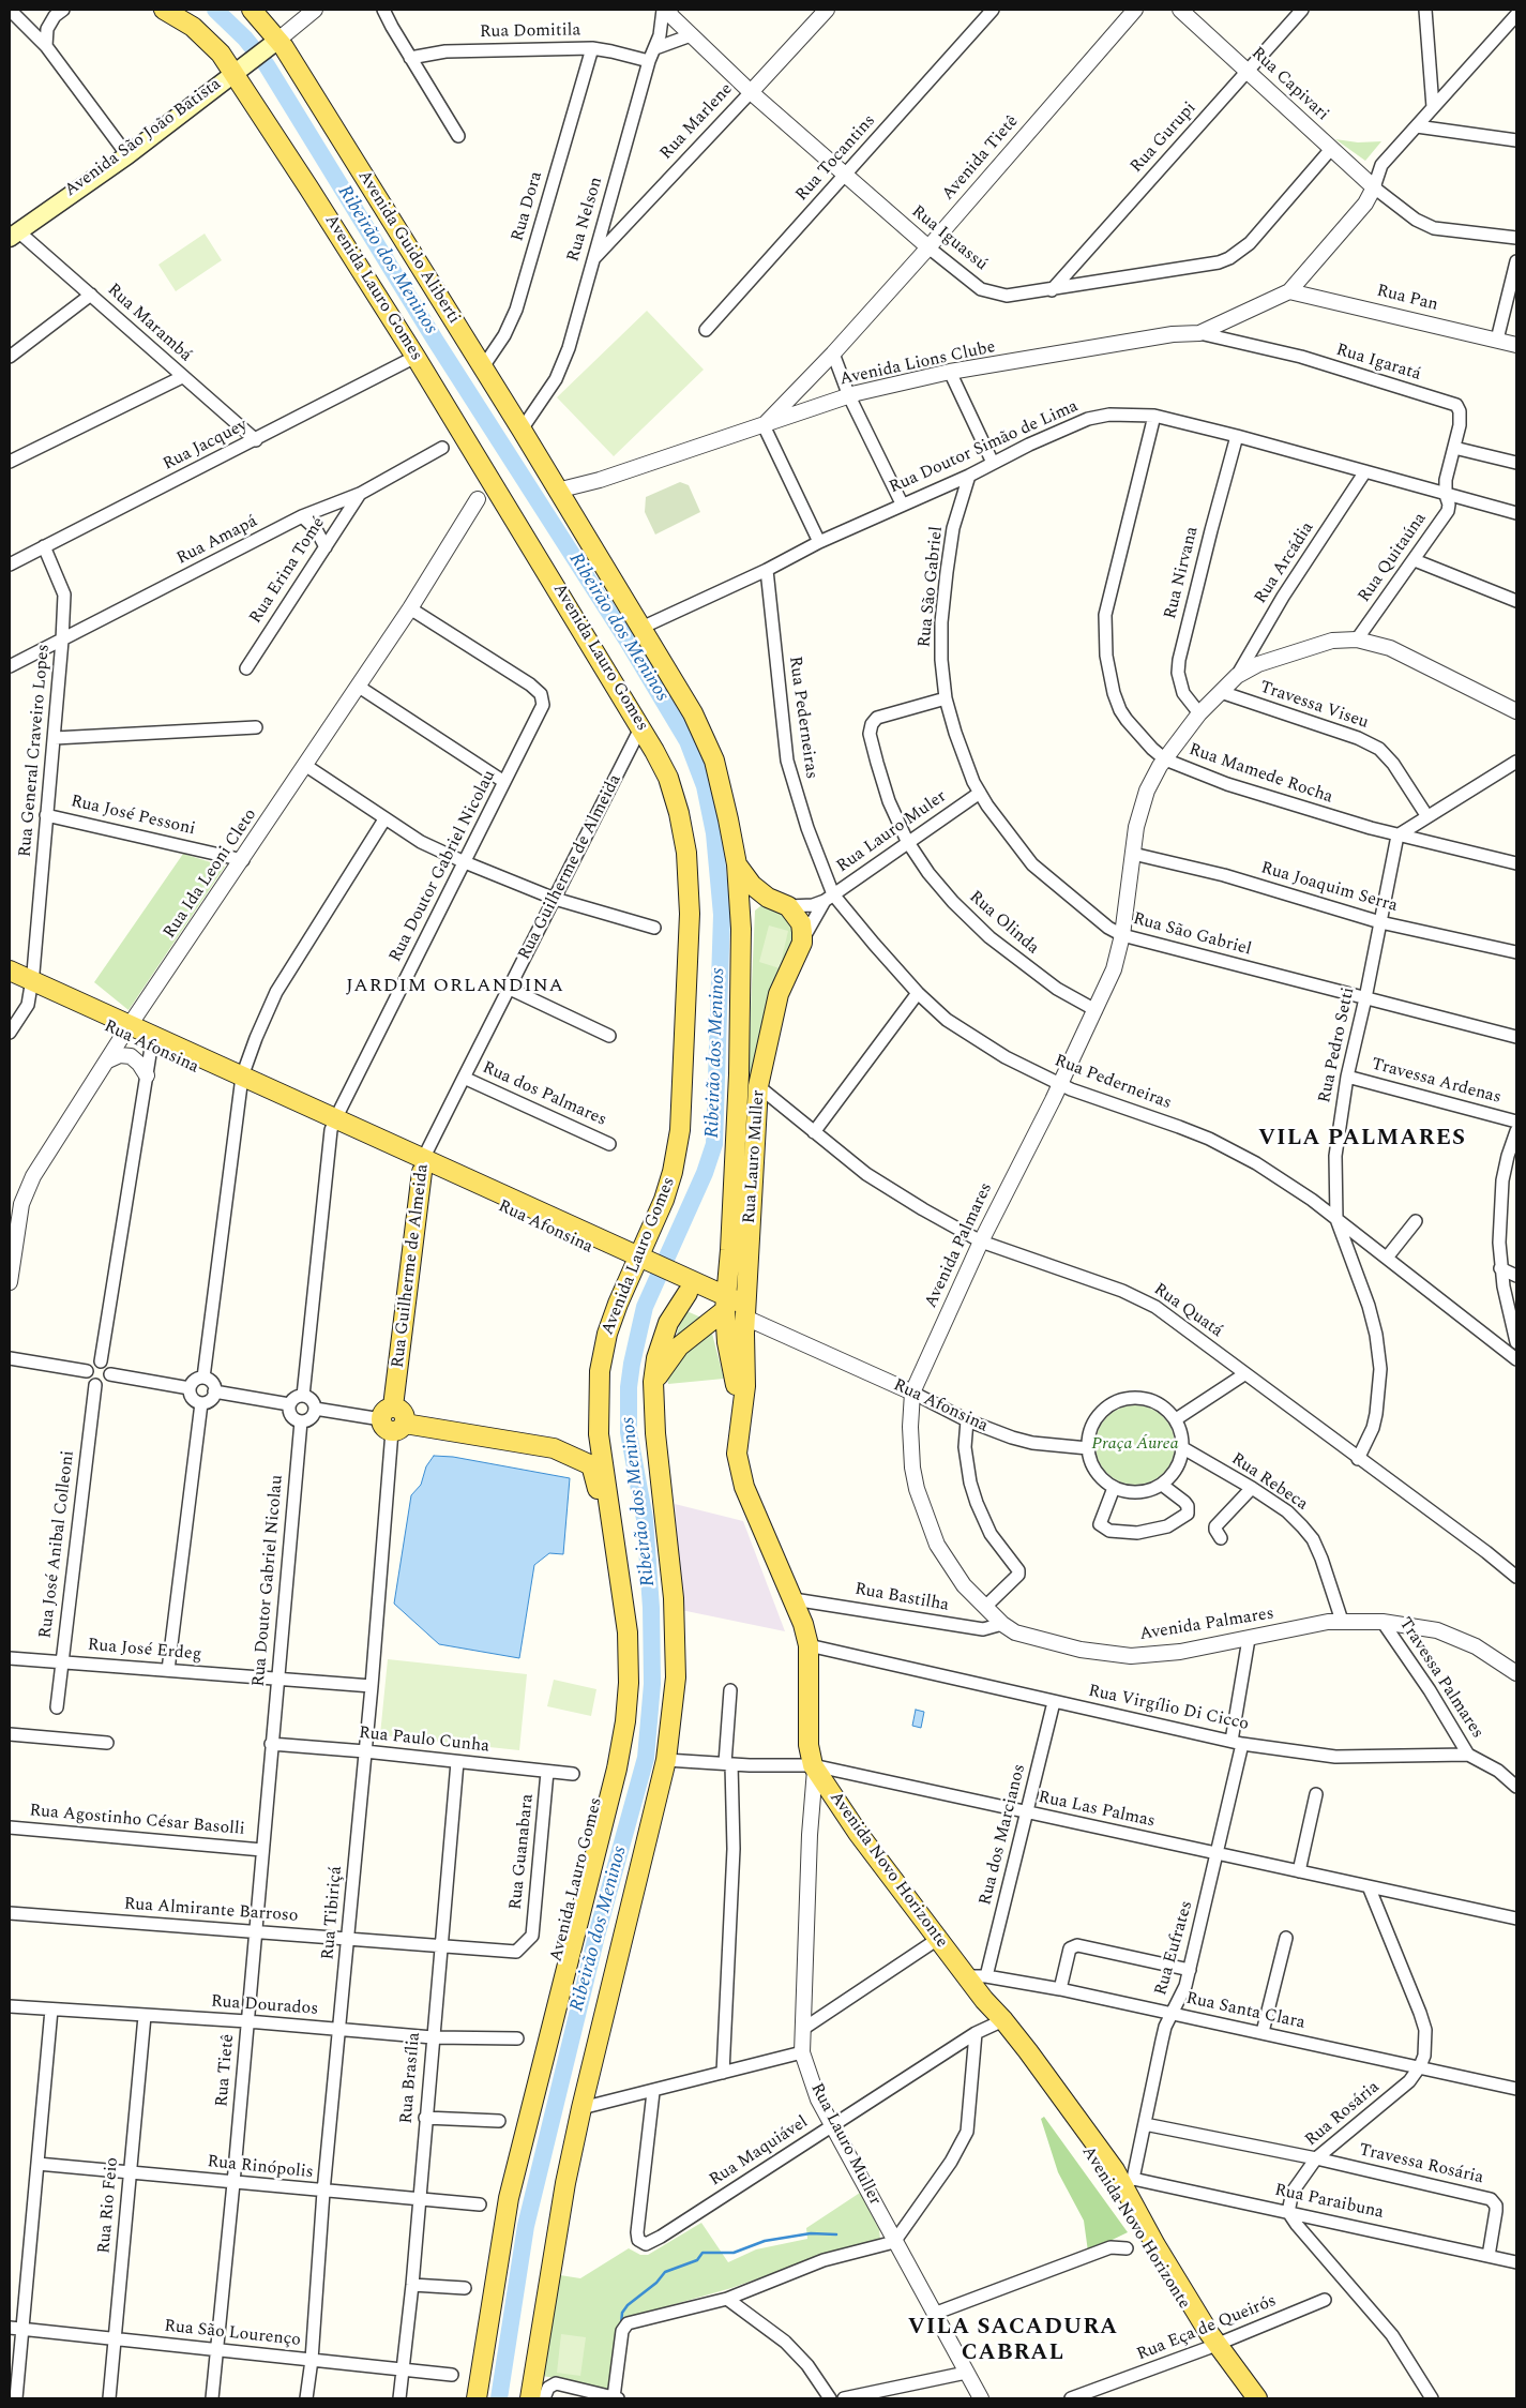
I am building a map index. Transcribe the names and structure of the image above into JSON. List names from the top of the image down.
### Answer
{
  "streets": {
    "main road": [
      "Avenida São João Batista",
      "Avenida Guido Aliberti",
      "Avenida Lauro Gomes",
      "Rua Guilherme de Almeida",
      "Rua Afonsina",
      "Rua Lauro Muller",
      "Avenida Novo Horizonte"
    ],
    "street": [
      "Rua Domitila",
      "Rua Capivari",
      "Rua Marlene",
      "Rua Gurupi",
      "Rua Tocantins",
      "Avenida Tietê",
      "Rua Dora",
      "Rua Nelson",
      "Rua Iguassú",
      "Rua Pan",
      "Rua Marambá",
      "Rua Igaratá",
      "Avenida Lions Clube",
      "Rua Jacquey",
      "Rua Doutor Simão de Lima",
      "Rua Amapá",
      "Rua Quitaúna",
      "Rua Arcádia",
      "Rua Erina Tomé",
      "Rua Nirvana",
      "Rua São Gabriel",
      "Travessa Viseu",
      "Rua Pederneiras",
      "Rua General Craveiro Lopes",
      "Rua Mamede Rocha",
      "Rua José Pessoni",
      "Rua Lauro Muler",
      "Rua Doutor Gabriel Nicolau",
      "Rua Ida Leoni Cleto",
      "Rua Joaquim Serra",
      "Rua Olinda",
      "Rua Pedro Setti",
      "Travessa Ardenas",
      "Rua dos Palmares",
      "Avenida Palmares",
      "Rua Quatá",
      "Rua Rebeca",
      "Rua José Anibal Colleoni",
      "Rua Bastilha",
      "Rua José Erdeg",
      "Travessa Palmares",
      "Rua Virgílio Di Cicco",
      "Rua Paulo Cunha",
      "Rua Las Palmas",
      "Rua Agostinho César Basolli",
      "Rua dos Marcianos",
      "Rua Guanabara",
      "Rua Almirante Barroso",
      "Rua Tibiriçá",
      "Rua Eufrates",
      "Rua Dourados",
      "Rua Santa Clara",
      "Rua Tietê",
      "Rua Brasília",
      "Rua Rosária",
      "Rua Maquiável",
      "Travessa Rosária",
      "Rua Rinópolis",
      "Rua Paraibuna",
      "Rua Rio Feio",
      "Rua Eça de Queirós",
      "Rua São Lourenço"
    ]
  },
  "crossings": [
    ["Rua Domitila", "Rua Dora"],
    ["Rua Domitila", "Rua Nelson"],
    ["Rua Capivari", "Rua Gurupi"],
    ["Rua Capivari", "Rua Iguassú"],
    ["Rua Marlene", "Rua Nelson"],
    ["Rua Marlene", "Rua Iguassú"],
    ["Avenida São João Batista", "Avenida Guido Aliberti"],
    ["Avenida São João Batista", "Avenida Lauro Gomes"],
    ["Avenida São João Batista", "Rua Marambá"],
    ["Rua Gurupi", "Rua Iguassú"],
    ["Rua Tocantins", "Rua Iguassú"],
    ["Avenida Tietê", "Rua Iguassú"],
    ["Avenida Tietê", "Avenida Lions Clube"],
    ["Rua Dora", "Avenida Guido Aliberti"],
    ["Rua Nelson", "Avenida Guido Aliberti"],
    ["Avenida Guido Aliberti", "Avenida Lions Clube"],
    ["Avenida Lauro Gomes", "Rua Jacquey"],
    ["Avenida Lauro Gomes", "Rua Guilherme de Almeida"],
    ["Avenida Lauro Gomes", "Rua Afonsina"],
    ["Rua Pan", "Avenida Lions Clube"],
    ["Rua Marambá", "Rua Jacquey"],
    ["Rua Igaratá", "Avenida Lions Clube"],
    ["Rua Igaratá", "Rua Doutor Simão de Lima"],
    ["Rua Igaratá", "Rua Quitaúna"],
    ["Rua Jacquey", "Rua General Craveiro Lopes"],
    ["Rua Doutor Simão de Lima", "Rua Quitaúna"],
    ["Rua Doutor Simão de Lima", "Rua Arcádia"],
    ["Rua Doutor Simão de Lima", "Rua Nirvana"],
    ["Rua Doutor Simão de Lima", "Rua São Gabriel"],
    ["Rua Doutor Simão de Lima", "Rua Pederneiras"],
    ["Rua Doutor Simão de Lima", "Rua Mamede Rocha"],
    ["Rua Amapá", "Rua Erina Tomé"],
    ["Rua Amapá", "Rua General Craveiro Lopes"],
    ["Rua Quitaúna", "Avenida Palmares"],
    ["Rua Arcádia", "Avenida Palmares"],
    ["Rua Nirvana", "Avenida Palmares"],
    ["Rua São Gabriel", "Rua Lauro Muler"],
    ["Rua São Gabriel", "Rua Olinda"],
    ["Rua São Gabriel", "Rua Pedro Setti"],
    ["Rua São Gabriel", "Avenida Palmares"],
    ["Travessa Viseu", "Avenida Palmares"],
    ["Rua Pederneiras", "Rua Lauro Muler"],
    ["Rua Pederneiras", "Rua Pedro Setti"],
    ["Rua Pederneiras", "Avenida Palmares"],
    ["Rua General Craveiro Lopes", "Rua José Pessoni"],
    ["Rua General Craveiro Lopes", "Rua Afonsina"],
    ["Rua Mamede Rocha", "Rua Pedro Setti"],
    ["Rua Mamede Rocha", "Avenida Palmares"],
    ["Rua José Pessoni", "Rua Ida Leoni Cleto"],
    ["Rua Lauro Muler", "Rua Olinda"],
    ["Rua Lauro Muler", "Rua Lauro Muller"],
    ["Rua Doutor Gabriel Nicolau", "Rua Ida Leoni Cleto"],
    ["Rua Doutor Gabriel Nicolau", "Rua Afonsina"],
    ["Rua Doutor Gabriel Nicolau", "Rua José Erdeg"],
    ["Rua Doutor Gabriel Nicolau", "Rua Paulo Cunha"],
    ["Rua Doutor Gabriel Nicolau", "Rua Tietê"],
    ["Rua Guilherme de Almeida", "Rua Afonsina"],
    ["Rua Guilherme de Almeida", "Rua dos Palmares"],
    ["Rua Guilherme de Almeida", "Rua Tibiriçá"],
    ["Rua Ida Leoni Cleto", "Rua Afonsina"],
    ["Rua Joaquim Serra", "Rua Pedro Setti"],
    ["Rua Joaquim Serra", "Avenida Palmares"],
    ["Rua Olinda", "Avenida Palmares"],
    ["Rua Pedro Setti", "Travessa Ardenas"],
    ["Rua Pedro Setti", "Rua Quatá"],
    ["Rua Afonsina", "Rua Lauro Muller"],
    ["Rua Afonsina", "Avenida Palmares"],
    ["Rua Afonsina", "Rua Rebeca"],
    ["Rua Lauro Muller", "Rua Quatá"],
    ["Rua Lauro Muller", "Rua Bastilha"],
    ["Rua Lauro Muller", "Rua Virgílio Di Cicco"],
    ["Rua Lauro Muller", "Rua Las Palmas"],
    ["Rua Lauro Muller", "Avenida Novo Horizonte"],
    ["Rua Lauro Muller", "Rua Maquiável"],
    ["Avenida Palmares", "Rua Quatá"],
    ["Avenida Palmares", "Rua Rebeca"],
    ["Avenida Palmares", "Rua Bastilha"],
    ["Avenida Palmares", "Travessa Palmares"],
    ["Avenida Palmares", "Rua Eufrates"],
    ["Rua José Anibal Colleoni", "Rua José Erdeg"],
    ["Rua José Erdeg", "Rua Tibiriçá"],
    ["Travessa Palmares", "Rua Virgílio Di Cicco"],
    ["Rua Virgílio Di Cicco", "Rua dos Marcianos"],
    ["Rua Virgílio Di Cicco", "Rua Eufrates"],
    ["Rua Paulo Cunha", "Rua Guanabara"],
    ["Rua Paulo Cunha", "Rua Tibiriçá"],
    ["Rua Paulo Cunha", "Rua Tietê"],
    ["Rua Paulo Cunha", "Rua Brasília"],
    ["Rua Las Palmas", "Rua dos Marcianos"],
    ["Rua Las Palmas", "Avenida Novo Horizonte"],
    ["Rua Las Palmas", "Rua Eufrates"],
    ["Rua Las Palmas", "Rua Rosária"],
    ["Rua Agostinho César Basolli", "Rua Tietê"],
    ["Rua dos Marcianos", "Rua Santa Clara"],
    ["Rua Guanabara", "Rua Almirante Barroso"],
    ["Avenida Novo Horizonte", "Rua Eufrates"],
    ["Avenida Novo Horizonte", "Rua Santa Clara"],
    ["Avenida Novo Horizonte", "Rua Maquiável"],
    ["Avenida Novo Horizonte", "Rua Paraibuna"],
    ["Avenida Novo Horizonte", "Rua Eça de Queirós"],
    ["Rua Almirante Barroso", "Rua Tibiriçá"],
    ["Rua Almirante Barroso", "Rua Tietê"],
    ["Rua Almirante Barroso", "Rua Brasília"],
    ["Rua Tibiriçá", "Rua Dourados"],
    ["Rua Tibiriçá", "Rua Rinópolis"],
    ["Rua Tibiriçá", "Rua São Lourenço"],
    ["Rua Eufrates", "Rua Santa Clara"],
    ["Rua Eufrates", "Rua Paraibuna"],
    ["Rua Dourados", "Rua Tietê"],
    ["Rua Dourados", "Rua Brasília"],
    ["Rua Dourados", "Rua Rio Feio"],
    ["Rua Santa Clara", "Rua Rosária"],
    ["Rua Tietê", "Rua Rinópolis"],
    ["Rua Tietê", "Rua São Lourenço"],
    ["Rua Brasília", "Rua Rinópolis"],
    ["Rua Brasília", "Rua São Lourenço"],
    ["Rua Rosária", "Travessa Rosária"],
    ["Rua Rosária", "Rua Paraibuna"],
    ["Travessa Rosária", "Rua Paraibuna"],
    ["Rua Rinópolis", "Rua Rio Feio"],
    ["Rua Rio Feio", "Rua São Lourenço"]
  ],
  "districts": ["JARDIM ORLANDINA", "VILA PALMARES", "VILA SACADURA CABRAL"],
  "water": ["Ribeirão dos Meninos"],
  "parks": ["Praça Áurea"]
}
